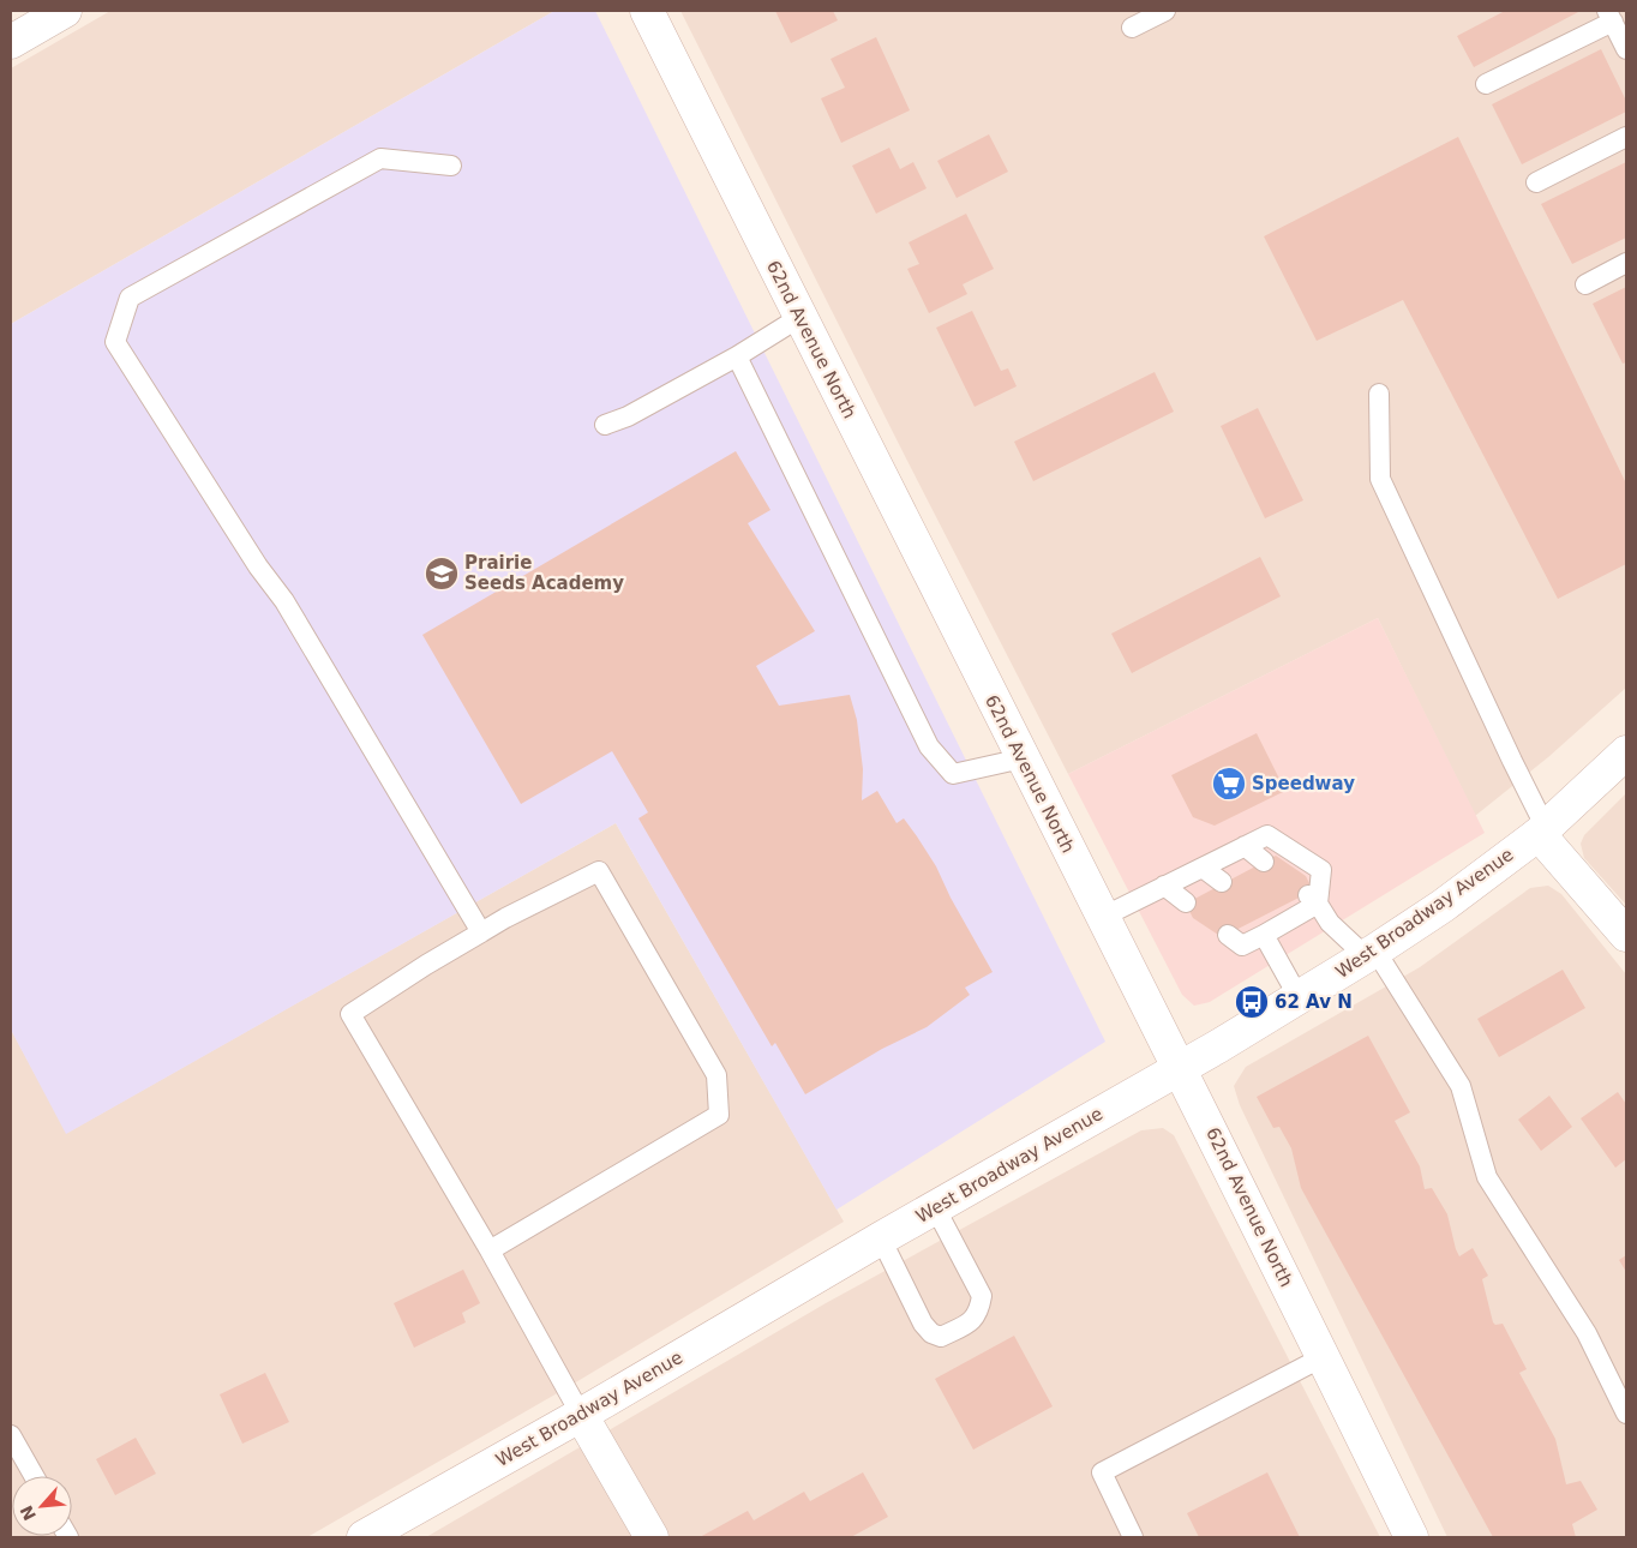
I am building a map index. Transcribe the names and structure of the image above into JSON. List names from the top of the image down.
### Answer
{
  "streets": {
    "street": ["62nd Avenue North", "West Broadway Avenue"]
  },
  "crossings": [
    ["62nd Avenue North", "West Broadway Avenue"]
  ],
  "places": {
    "school or university": ["Prairie Seeds Academy"],
    "supermarket": ["Speedway"],
    "bus stop": ["62 Av N"]
  },
  "north": "bottom left"
}
